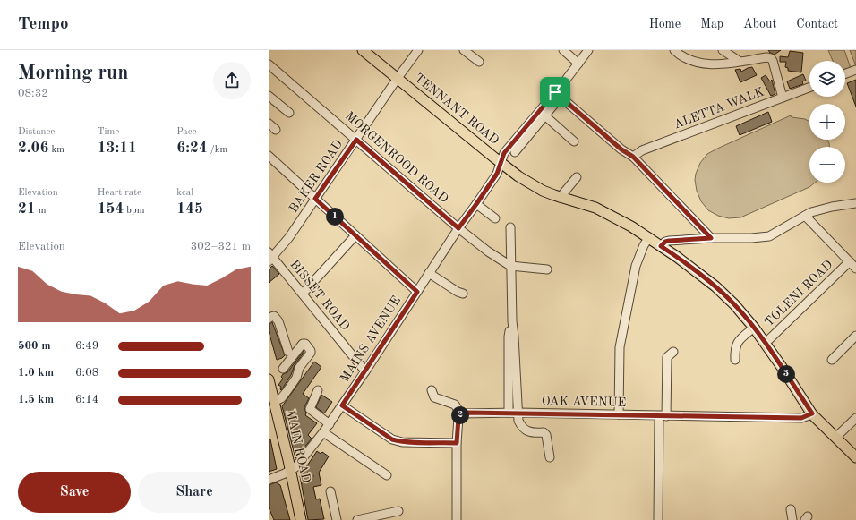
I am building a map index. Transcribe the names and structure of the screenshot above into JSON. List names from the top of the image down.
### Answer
{
  "streets": {
    "main road": ["TENNANT ROAD", "MAIN ROAD"],
    "street": [
      "ALETTA WALK",
      "MORGENROOD ROAD",
      "BAKER ROAD",
      "TOLENI ROAD",
      "BISSET ROAD",
      "MAINS AVENUE",
      "OAK AVENUE"
    ]
  },
  "crossings": [
    ["TENNANT ROAD", "BAKER ROAD"],
    ["TENNANT ROAD", "TOLENI ROAD"],
    ["TENNANT ROAD", "MAINS AVENUE"],
    ["TENNANT ROAD", "OAK AVENUE"],
    ["MORGENROOD ROAD", "BAKER ROAD"],
    ["MORGENROOD ROAD", "MAINS AVENUE"],
    ["BAKER ROAD", "BISSET ROAD"],
    ["BISSET ROAD", "MAINS AVENUE"],
    ["MAINS AVENUE", "MAIN ROAD"]
  ],
  "page": {
    "header": "Tempo",
    "nav": [
      "Home",
      "Map",
      "About",
      "Contact"
    ],
    "heading": ["Morning run", "08:32"],
    "map_buttons": ["+", "−"],
    "stats": [
      ["Distance", "2.06 km"],
      ["Time", "13:11"],
      ["Pace", "6:24 /km"],
      ["Elevation", "21 m"],
      ["Heart rate", "154 bpm"],
      ["kcal", "145"]
    ],
    "pins": ["1", "3", "2"],
    "chart": ["Elevation", "302–321 m"],
    "list": [
      {
        "name": "500 m",
        "note": "6:49"
      },
      {
        "name": "1.0 km",
        "note": "6:08"
      },
      {
        "name": "1.5 km",
        "note": "6:14"
      }
    ],
    "buttons": ["Save", "Share"]
  }
}
